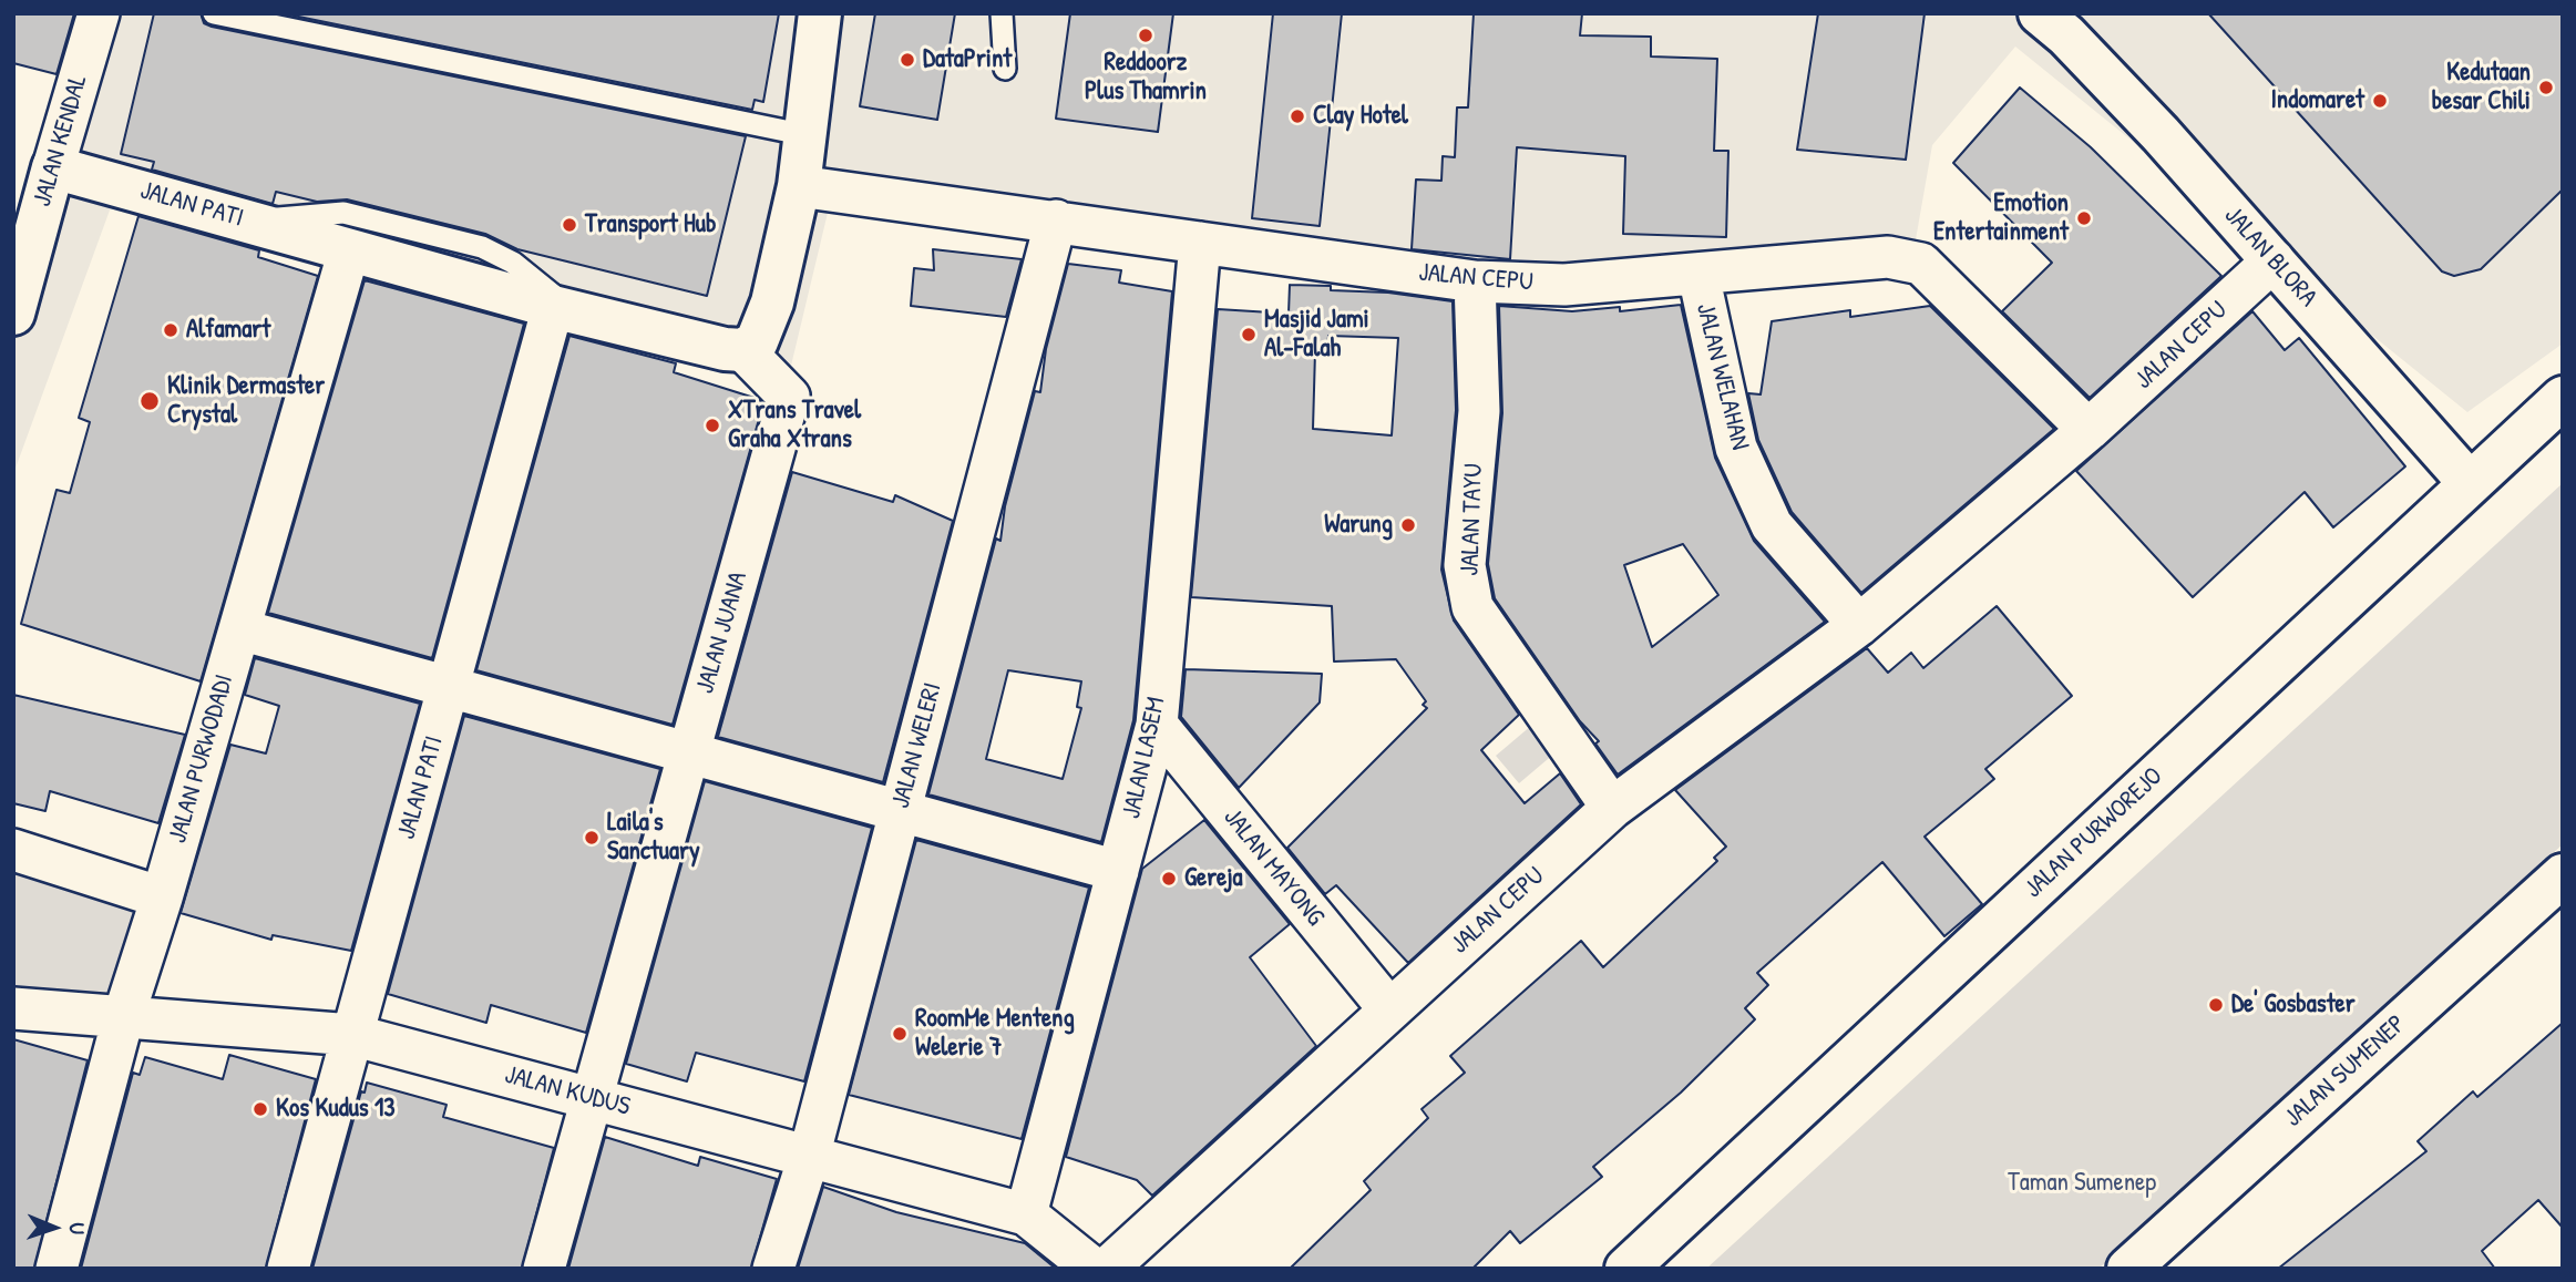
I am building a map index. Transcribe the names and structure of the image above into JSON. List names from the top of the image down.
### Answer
{
  "streets": {
    "street": [
      "JALAN KENDAL",
      "JALAN PATI",
      "JALAN BLORA",
      "JALAN CEPU",
      "JALAN WELAHAN",
      "JALAN TAYU",
      "JALAN JUANA",
      "JALAN WELERI",
      "JALAN LASEM",
      "JALAN PURWODADI",
      "JALAN PURWOREJO",
      "JALAN MAYONG",
      "JALAN SUMENEP",
      "JALAN KUDUS"
    ]
  },
  "crossings": [
    ["JALAN KENDAL", "JALAN PATI"],
    ["JALAN PATI", "JALAN JUANA"],
    ["JALAN PATI", "JALAN PURWODADI"],
    ["JALAN PATI", "JALAN KUDUS"],
    ["JALAN BLORA", "JALAN CEPU"],
    ["JALAN BLORA", "JALAN PURWOREJO"],
    ["JALAN CEPU", "JALAN WELAHAN"],
    ["JALAN CEPU", "JALAN TAYU"],
    ["JALAN CEPU", "JALAN WELERI"],
    ["JALAN CEPU", "JALAN LASEM"],
    ["JALAN CEPU", "JALAN MAYONG"],
    ["JALAN JUANA", "JALAN KUDUS"],
    ["JALAN WELERI", "JALAN KUDUS"],
    ["JALAN LASEM", "JALAN MAYONG"],
    ["JALAN LASEM", "JALAN KUDUS"],
    ["JALAN PURWODADI", "JALAN KUDUS"]
  ],
  "parks": ["Taman Sumenep"],
  "places": [
    "Reddoorz Plus Thamrin",
    "DataPrint",
    "Kedutaan besar Chili",
    "Indomaret",
    "Clay Hotel",
    "Emotion Entertainment",
    "Transport Hub",
    "Alfamart",
    "Masjid Jami Al-Falah",
    "Klinik Dermaster Crystal",
    "XTrans Travel Graha Xtrans",
    "Warung",
    "Laila's Sanctuary",
    "Gereja",
    "De' Gosbaster",
    "RoomMe Menteng Welerie 7",
    "Kos Kudus 13"
  ],
  "north": "right"
}
